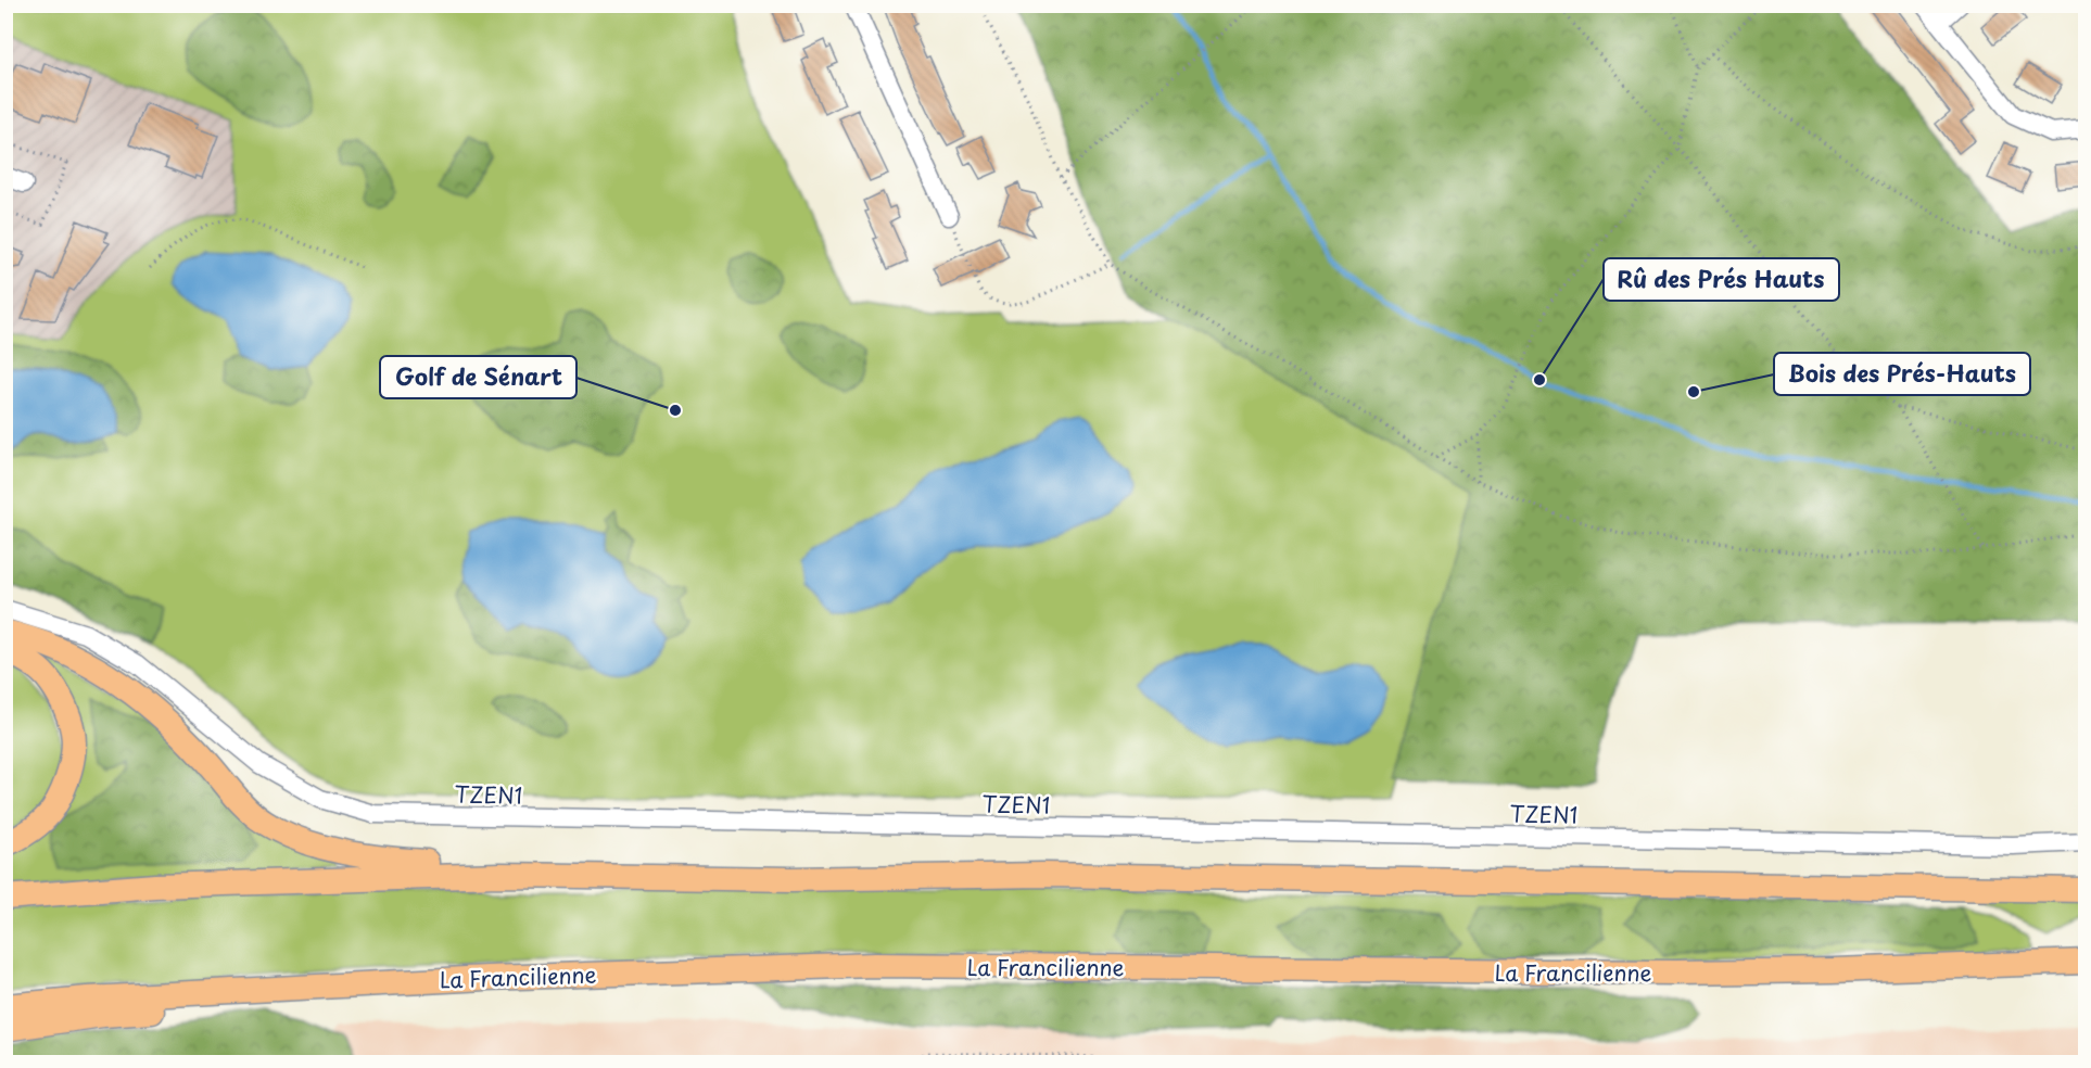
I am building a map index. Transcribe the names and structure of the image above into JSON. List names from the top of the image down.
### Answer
{
  "streets": {
    "highway": ["La Francilienne"],
    "street": ["TZEN1"]
  },
  "places": ["Rû des Prés Hauts", "Bois des Prés-Hauts", "Golf de Sénart"]
}
